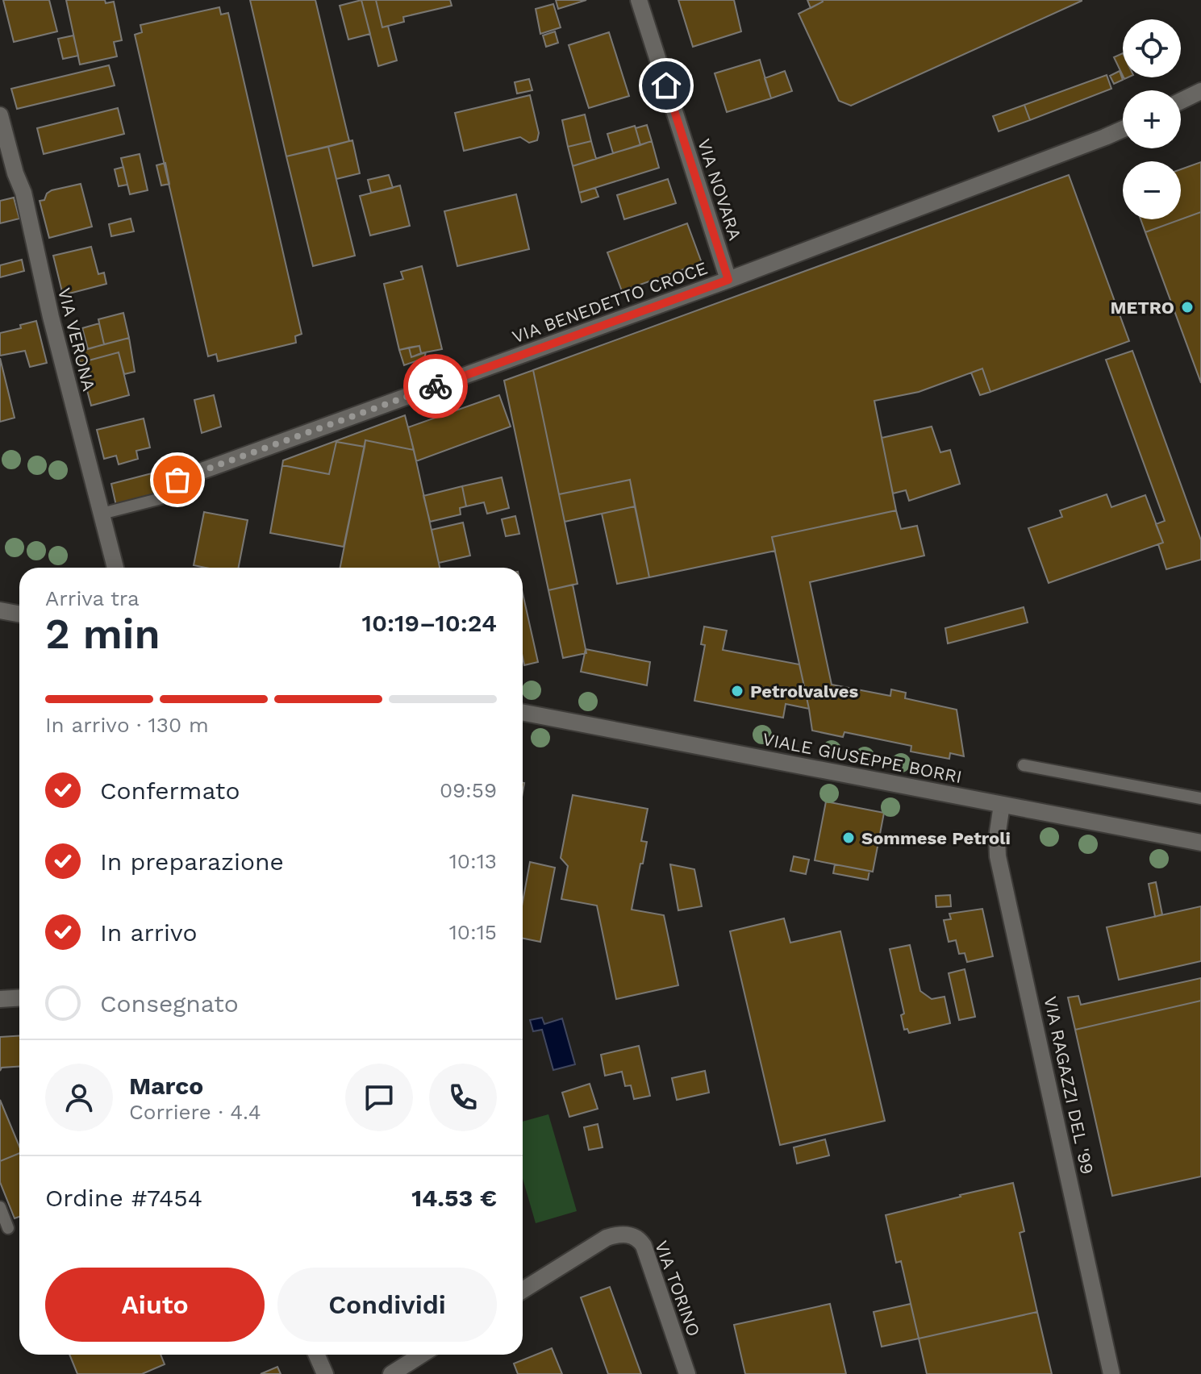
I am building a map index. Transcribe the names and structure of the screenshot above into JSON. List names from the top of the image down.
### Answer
{
  "streets": {
    "street": [
      "VIA NOVARA",
      "VIA BENEDETTO CROCE",
      "VIA VERONA",
      "VIALE GIUSEPPE BORRI",
      "VIA RAGAZZI DEL '99",
      "VIA TORINO"
    ]
  },
  "crossings": [
    ["VIA NOVARA", "VIA BENEDETTO CROCE"],
    ["VIA BENEDETTO CROCE", "VIA VERONA"],
    ["VIALE GIUSEPPE BORRI", "VIA RAGAZZI DEL '99"]
  ],
  "places": ["METRO", "Petrolvalves", "Sommese Petroli"],
  "page": {
    "map_buttons": ["+", "−"],
    "heading": ["2 min", "Arriva tra", "10:19–10:24"],
    "panel": [
      "Marco",
      "Corriere · 4.4",
      "Ordine #7454",
      "14.53 €"
    ],
    "bar": "In arrivo · 130 m",
    "list": [
      ["Confermato", "09:59"],
      ["In preparazione", "10:13"],
      ["In arrivo", "10:15"],
      "Consegnato"
    ],
    "buttons": ["Aiuto", "Condividi"]
  }
}
